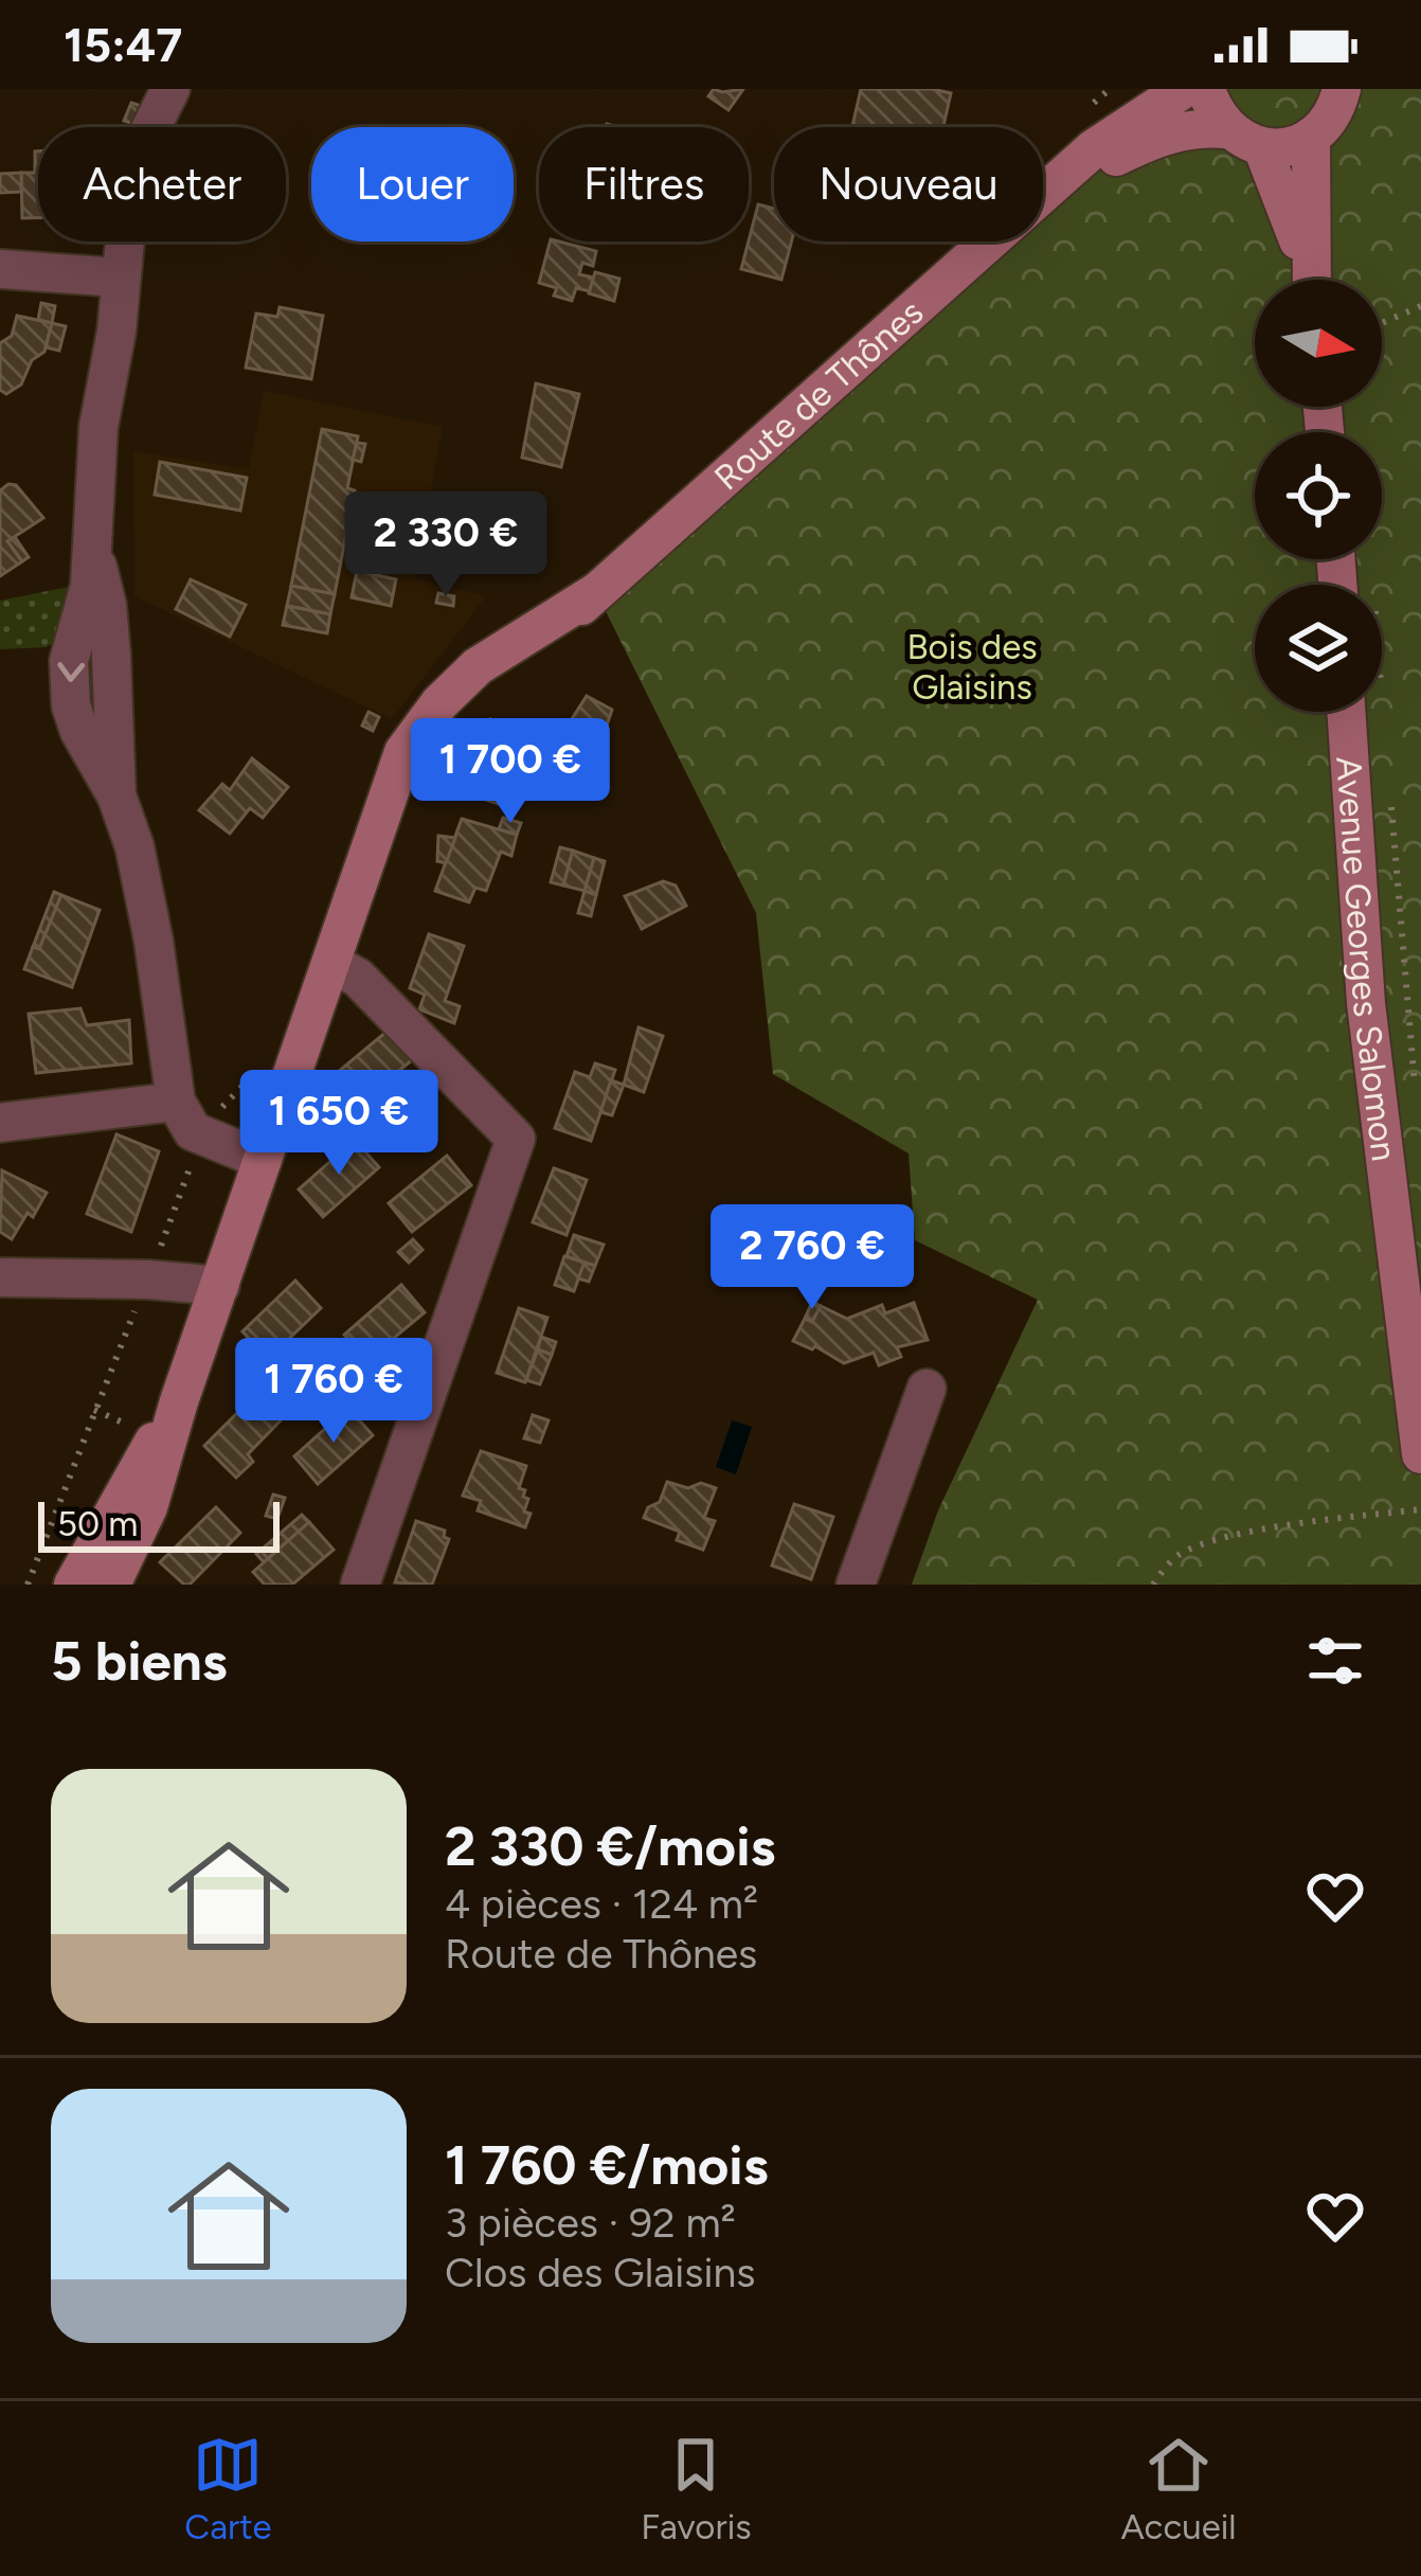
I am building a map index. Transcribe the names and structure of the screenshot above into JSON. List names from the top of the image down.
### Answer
{
  "streets": {
    "main road": ["Route de Thônes", "Avenue Georges Salomon"]
  },
  "parks": ["Bois des Glaisins"],
  "scale_bar": "50 m",
  "north": "right",
  "page": {
    "status": "15:47",
    "chip": [
      "Acheter",
      "Louer",
      "Filtres",
      "Nouveau"
    ],
    "price": [
      "2 330 €",
      "1 700 €",
      "1 650 €",
      "2 760 €",
      "1 760 €"
    ],
    "scale": "50 m",
    "heading": "5 biens",
    "list": [
      {
        "name": "2 330 €/mois",
        "note": "4 pièces · 124 m² · Route de Thônes"
      },
      {
        "name": "1 760 €/mois",
        "note": "3 pièces · 92 m² · Clos des Glaisins"
      }
    ],
    "tabs": ["Carte", "Favoris", "Accueil"]
  }
}
